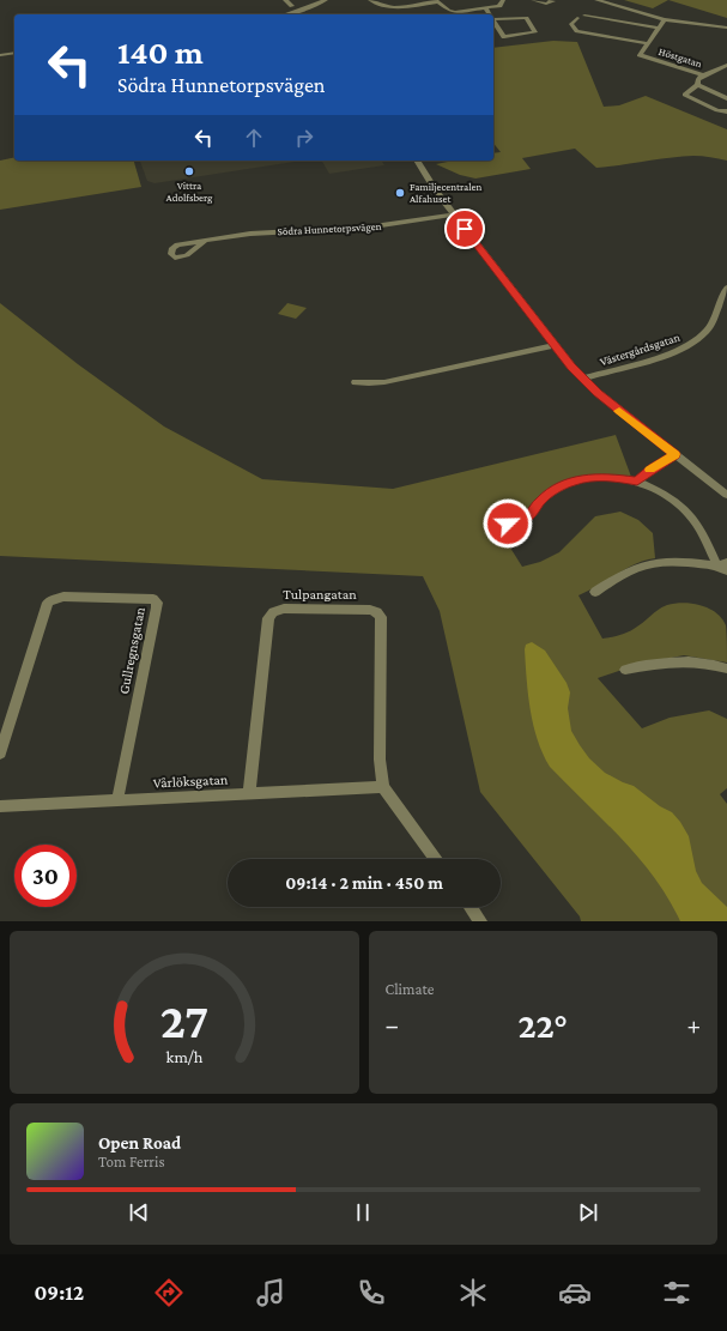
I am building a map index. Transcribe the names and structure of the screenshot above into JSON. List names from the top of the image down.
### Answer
{
  "streets": {
    "street": [
      "Höstgatan",
      "Södra Hunnetorpsvägen",
      "Västergårdsgatan",
      "Tulpangatan",
      "Gullregnsgatan",
      "Vårlöksgatan"
    ]
  },
  "crossings": [
    ["Tulpangatan", "Vårlöksgatan"],
    ["Gullregnsgatan", "Vårlöksgatan"]
  ],
  "places": ["Vittra Adolfsberg", "Familjecentralen Alfahuset"],
  "page": {
    "turn": ["140 m", "Södra Hunnetorpsvägen"],
    "limit": "30",
    "trip": "09:14 · 2 min · 450 m",
    "tile": "Climate",
    "heat": ["−", "22°", "+"],
    "song": ["Open Road", "Tom Ferris"],
    "tabs": "09:12",
    "gauge": ["27", "km/h"]
  }
}
